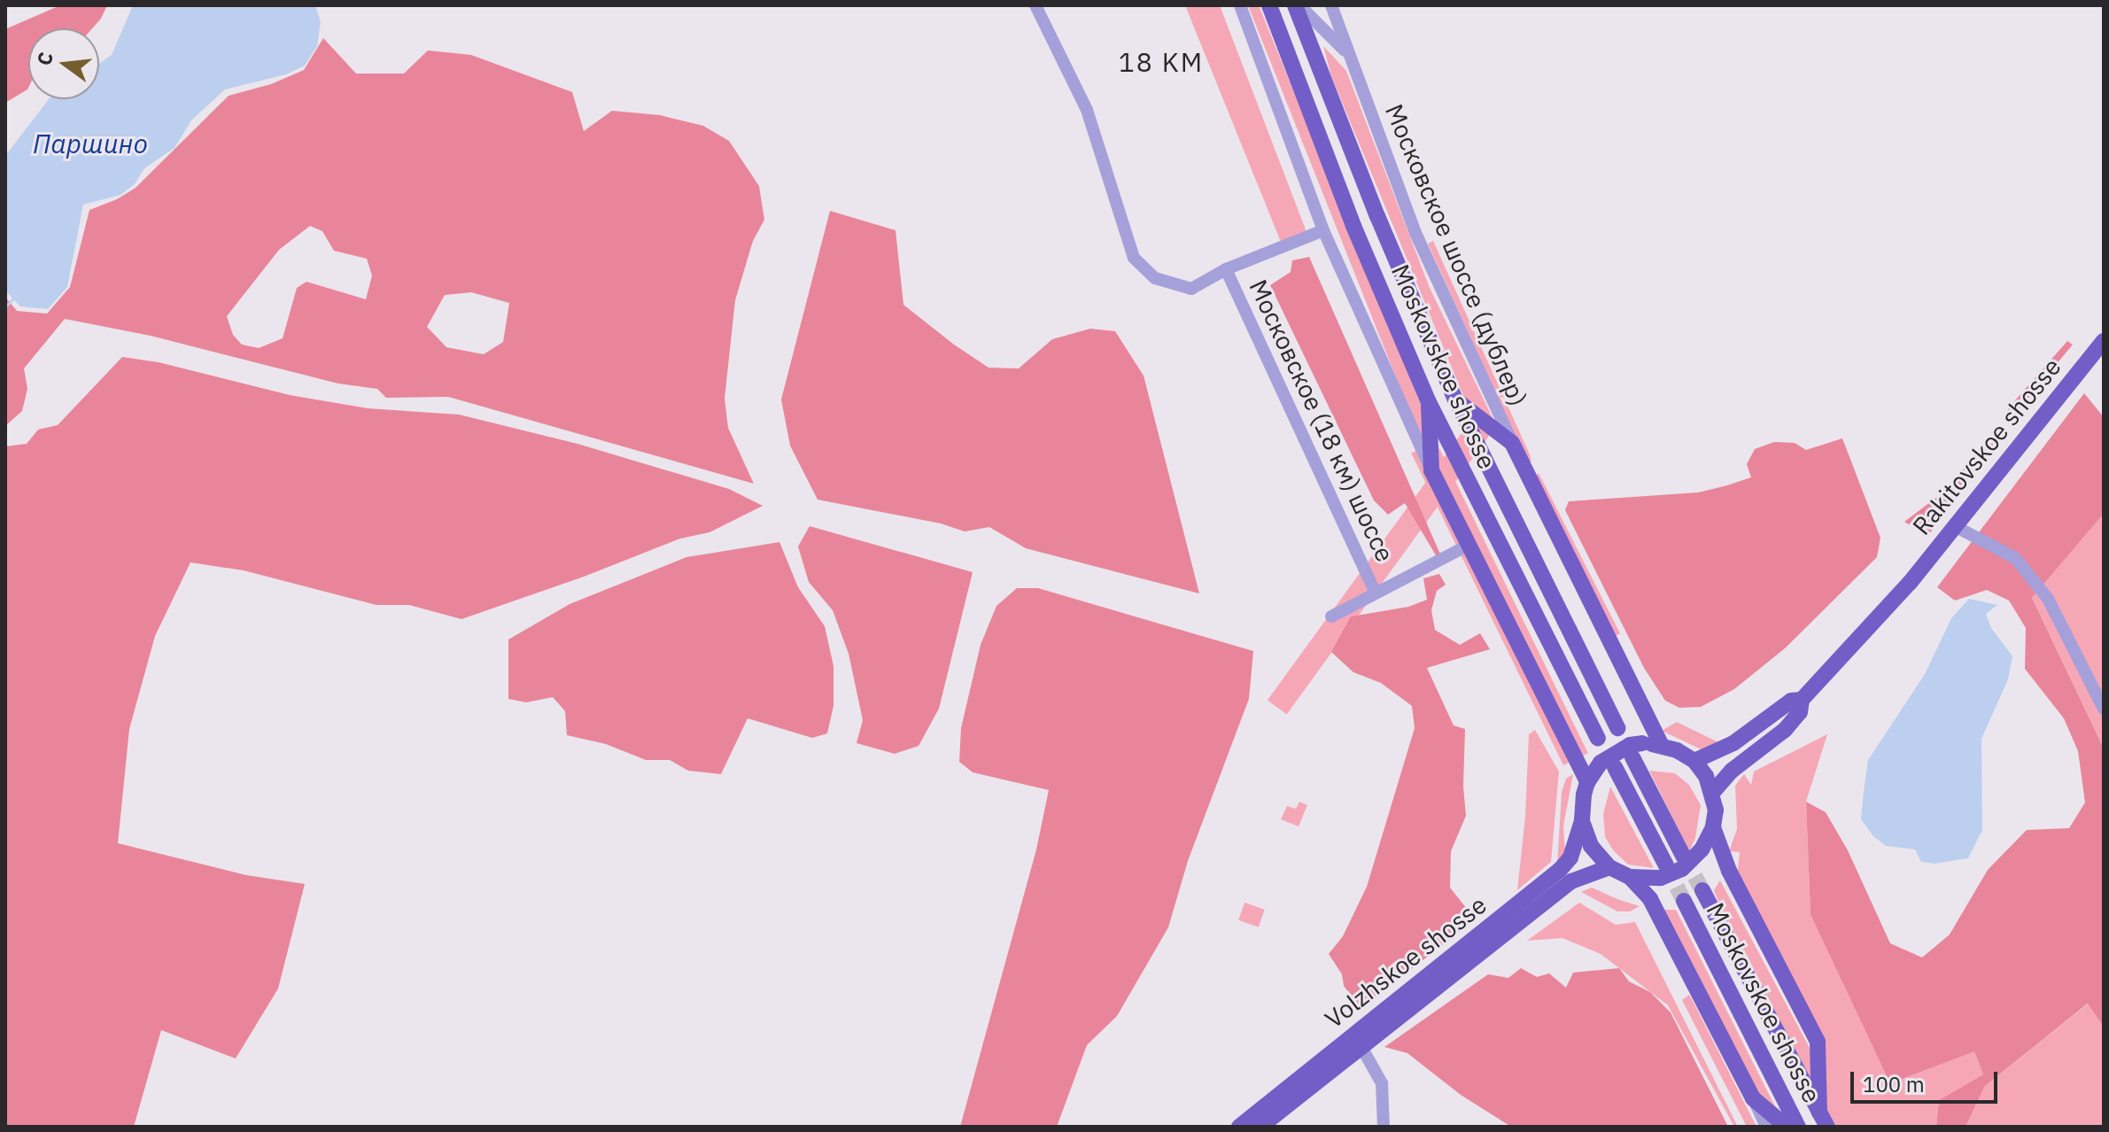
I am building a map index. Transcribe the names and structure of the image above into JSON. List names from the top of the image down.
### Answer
{
  "streets": {
    "main road": ["Moskovskoe shosse", "Rakitovskoe shosse", "Volzhskoe shosse"],
    "street": ["Московское шоссе (дублер)", "Московское (18 км) шоссе"]
  },
  "districts": ["18 KM"],
  "water": ["Паршино"],
  "scale_bar": "100 m",
  "north": "left"
}
